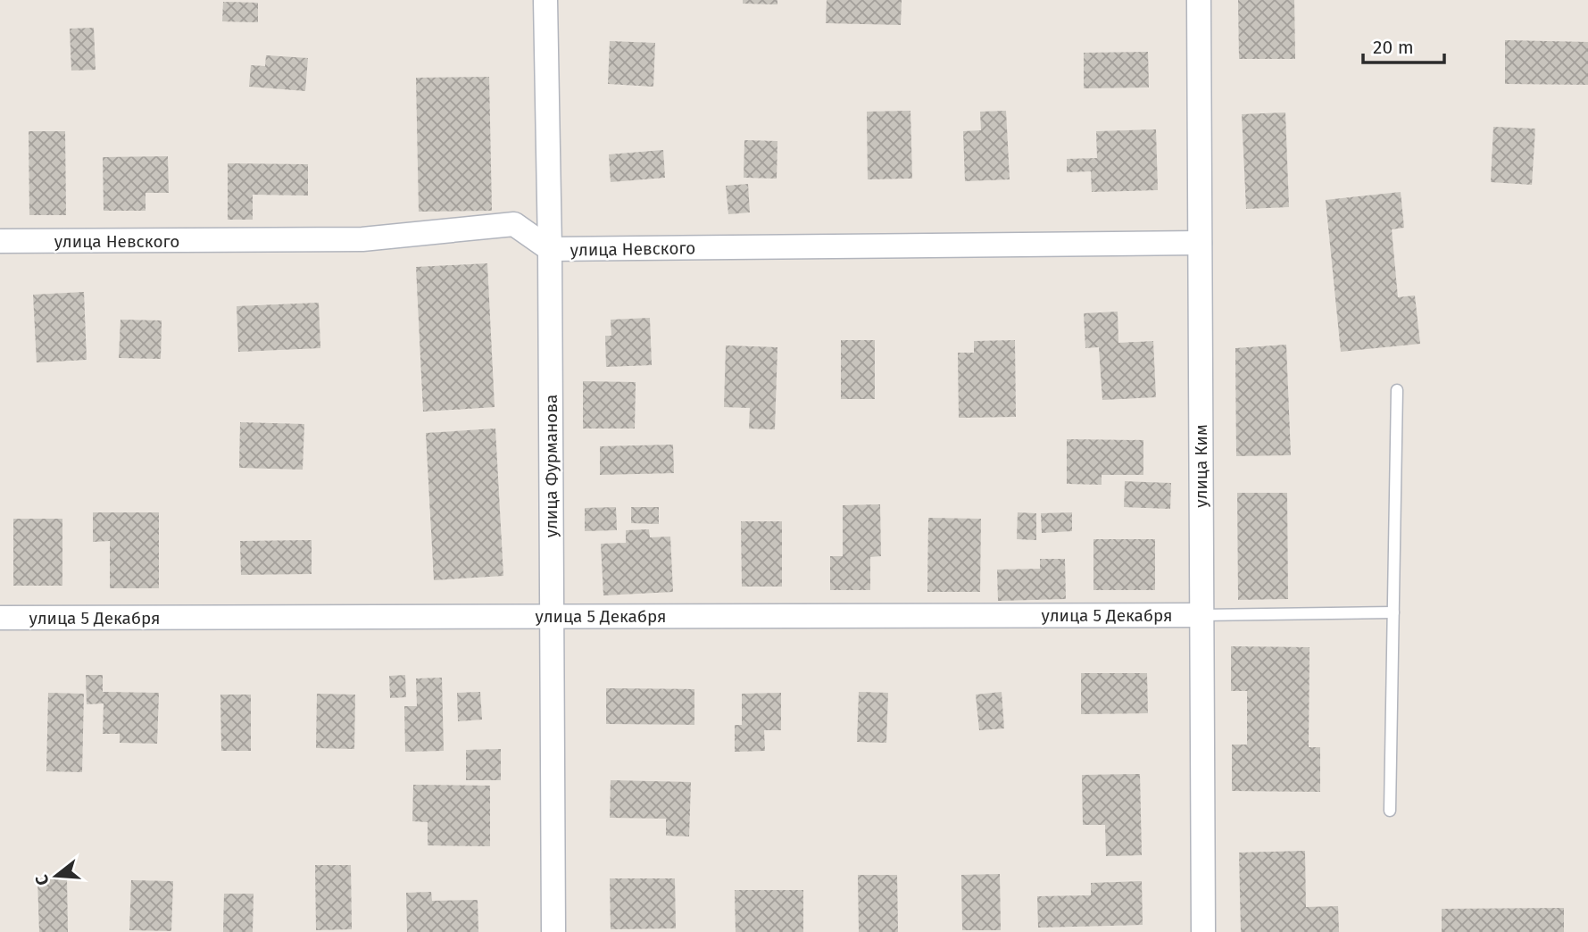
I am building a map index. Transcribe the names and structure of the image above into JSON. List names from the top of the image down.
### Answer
{
  "streets": {
    "street": [
      "улица Невского",
      "улица Фурманова",
      "улица Ким",
      "улица 5 Декабря"
    ]
  },
  "crossings": [
    ["улица Невского", "улица Фурманова"],
    ["улица Невского", "улица Ким"],
    ["улица Фурманова", "улица 5 Декабря"],
    ["улица Ким", "улица 5 Декабря"]
  ],
  "scale_bar": "20 m",
  "north": "left"
}
